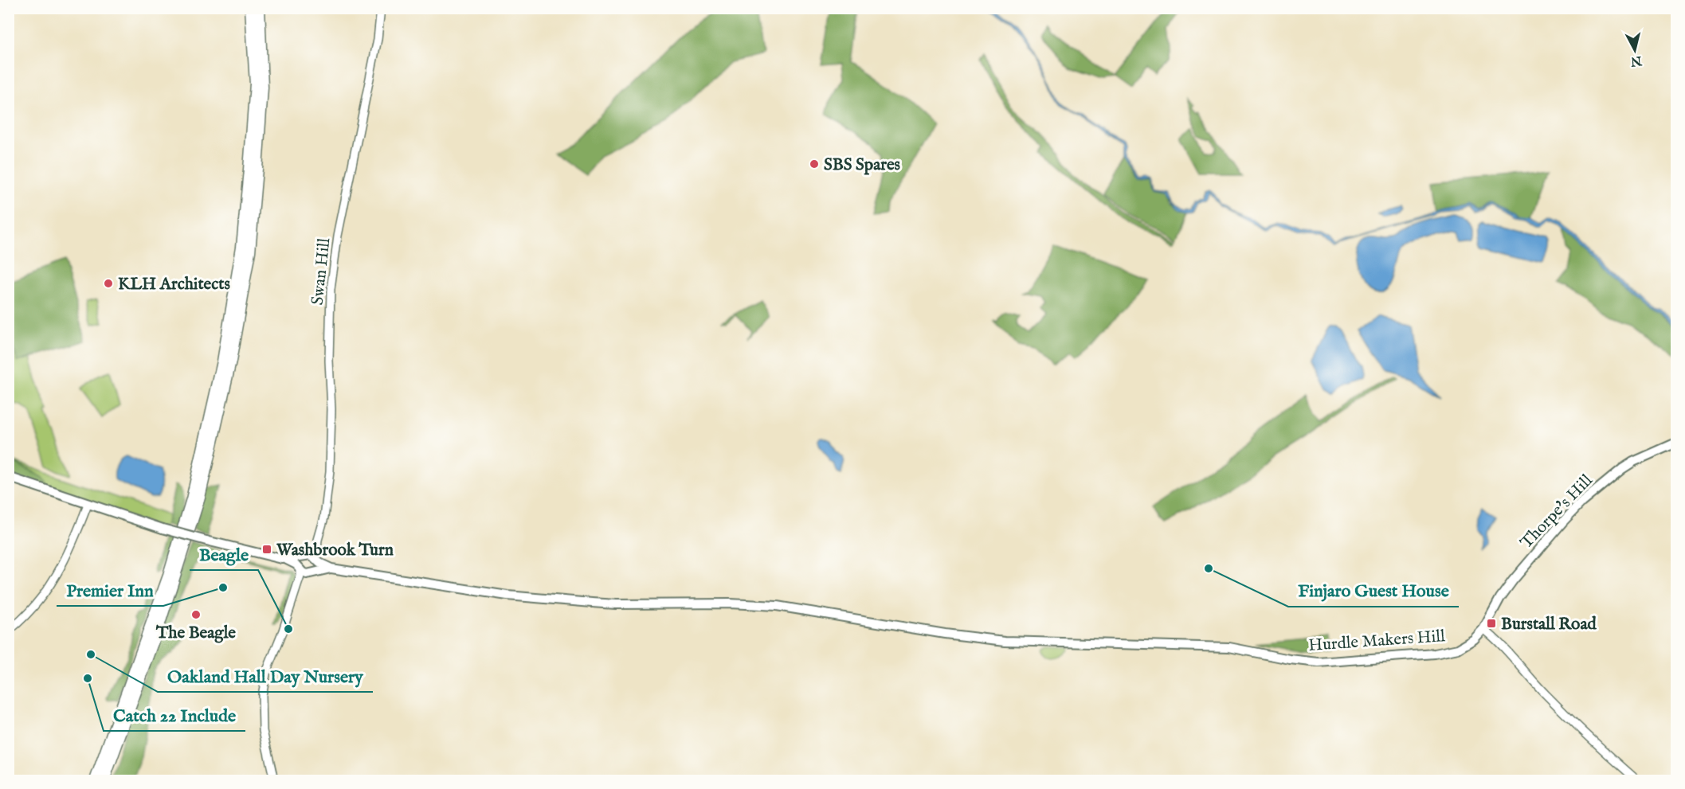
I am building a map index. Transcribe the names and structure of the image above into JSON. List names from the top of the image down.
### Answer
{
  "streets": {
    "main road": ["Thorpe's Hill", "Hurdle Makers Hill"],
    "street": ["Swan Hill"]
  },
  "crossings": [
    ["Thorpe's Hill", "Hurdle Makers Hill"]
  ],
  "places": {
    "other": [
      "SBS Spares",
      "KLH Architects",
      "Finjaro Guest House",
      "Premier Inn",
      "The Beagle",
      "Beagle",
      "Oakland Hall Day Nursery",
      "Catch 22 Include"
    ],
    "transit": ["Washbrook Turn", "Burstall Road"]
  },
  "north": "bottom"
}
